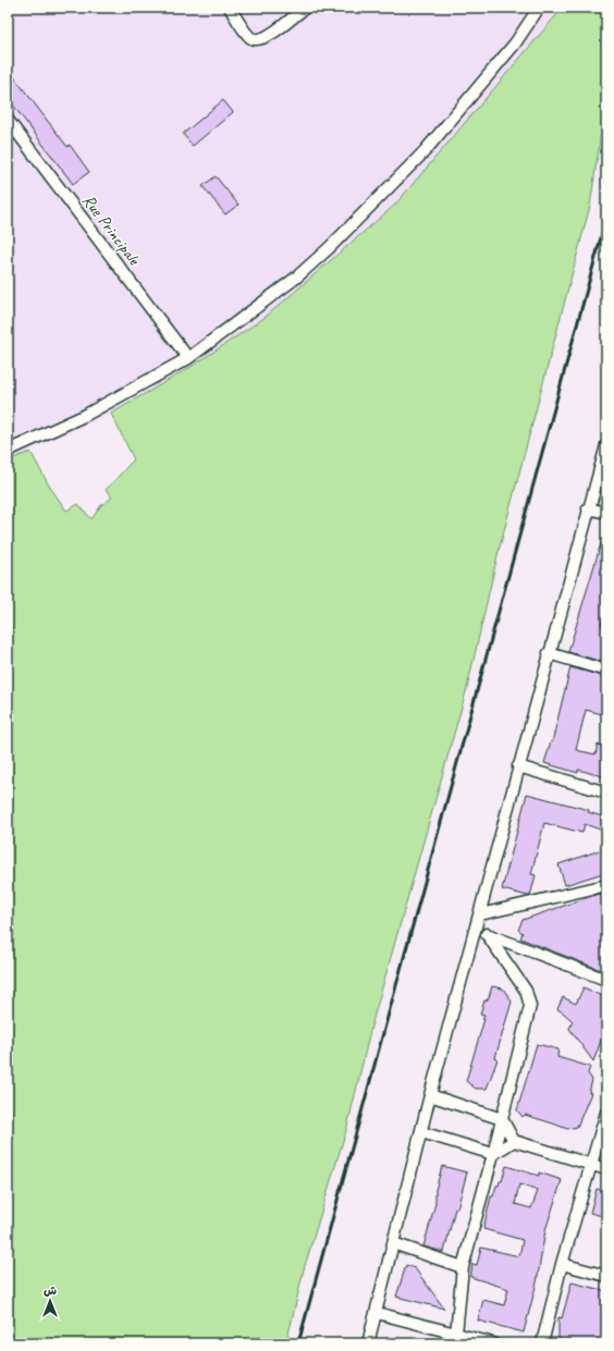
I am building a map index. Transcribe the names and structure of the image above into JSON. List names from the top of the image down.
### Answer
{
  "streets": {
    "street": ["Rue Principale"]
  },
  "north": "top"
}
